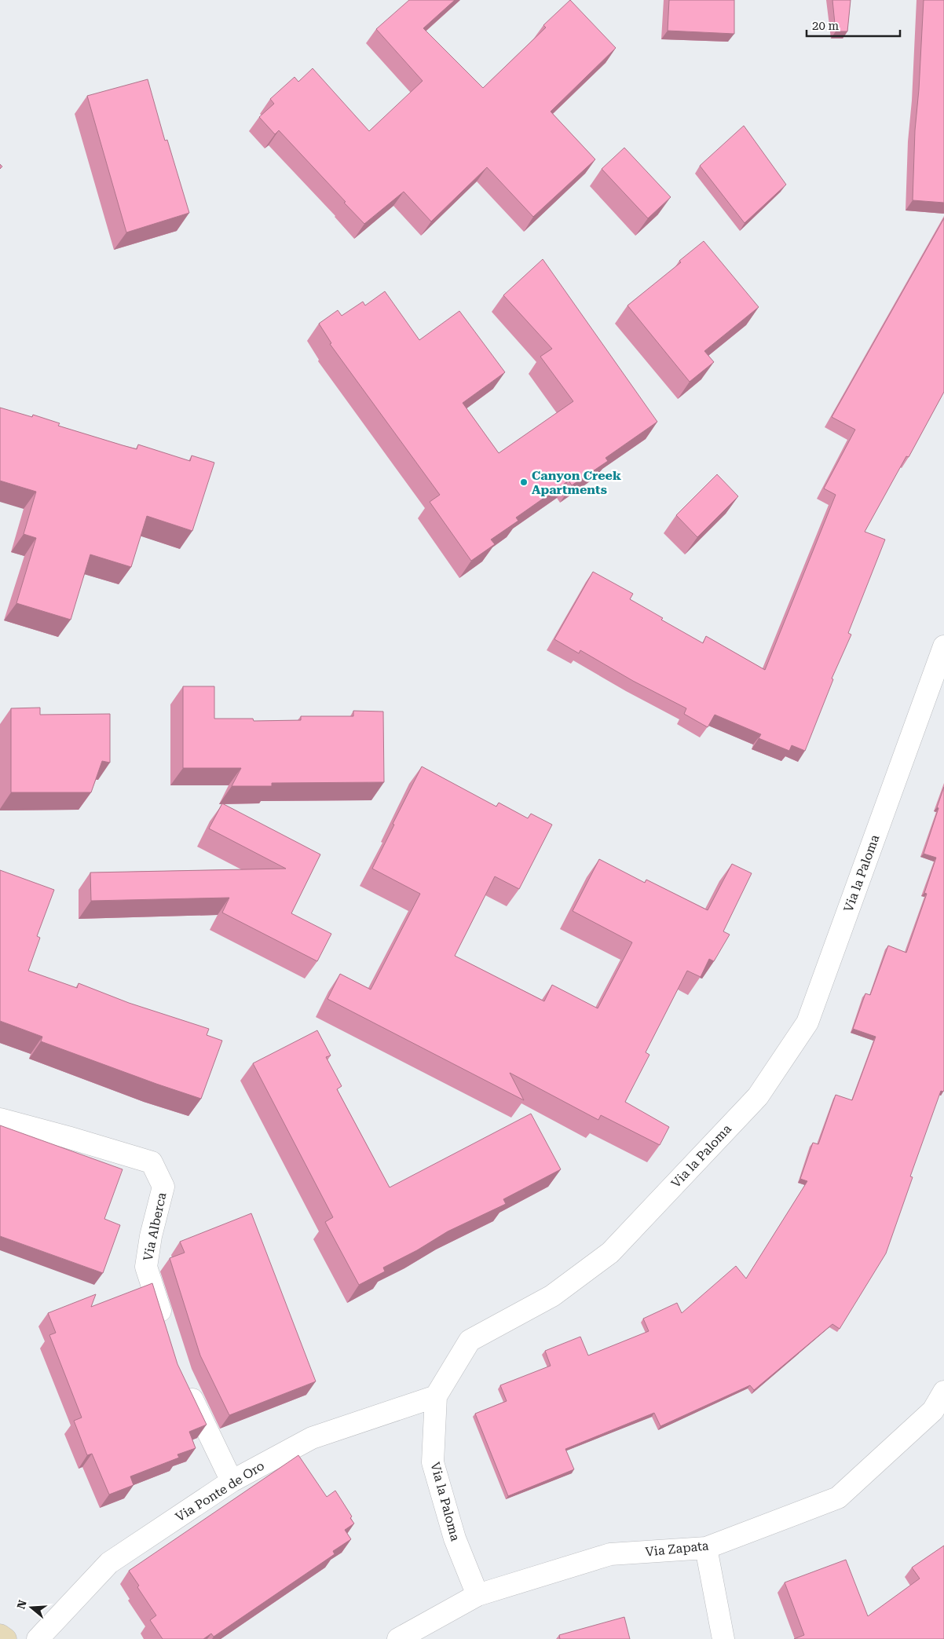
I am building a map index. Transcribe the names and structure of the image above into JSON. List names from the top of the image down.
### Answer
{
  "streets": {
    "street": [
      "Via la Paloma",
      "Via Alberca",
      "Via Ponte de Oro",
      "Via Zapata"
    ]
  },
  "crossings": [
    ["Via la Paloma", "Via Ponte de Oro"],
    ["Via la Paloma", "Via Zapata"]
  ],
  "places": ["Canyon Creek Apartments"],
  "scale_bar": "20 m",
  "north": "left"
}
